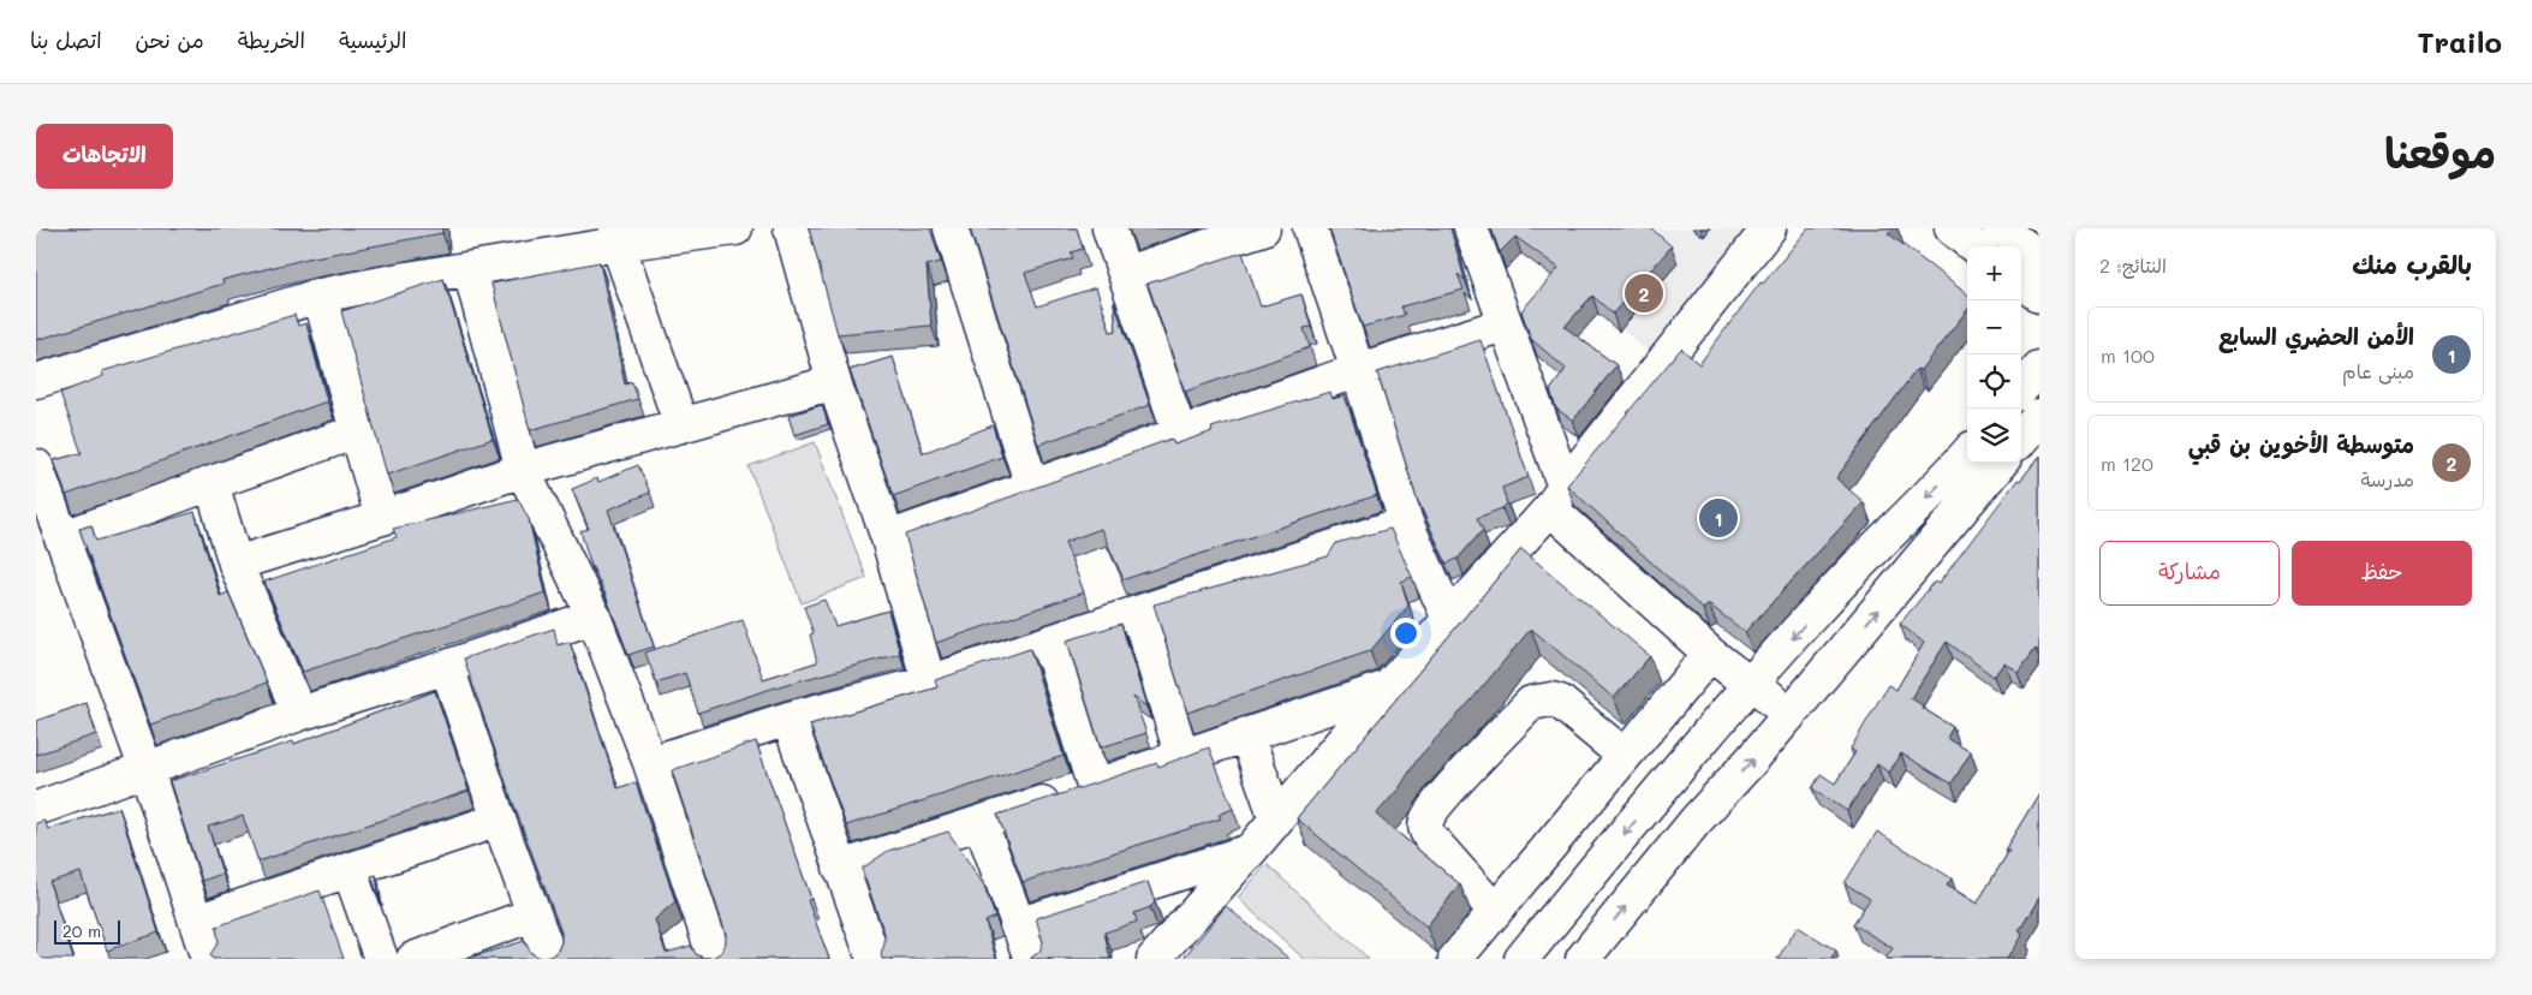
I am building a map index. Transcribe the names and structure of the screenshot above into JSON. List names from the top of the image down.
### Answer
{
  "scale_bar": "20 m",
  "page": {
    "header": "Trailo",
    "nav": [
      "الرئيسية",
      "الخريطة",
      "من نحن",
      "اتصل بنا"
    ],
    "title": "موقعنا",
    "buttons": [
      "الاتجاهات",
      ["حفظ", "مشاركة"]
    ],
    "heading": ["بالقرب منك", "النتائج: 2"],
    "map_buttons": ["+", "−"],
    "pins": ["2", "1"],
    "list": [
      {
        "mark": "1",
        "name": "الأمن الحضري السابع",
        "note": "مبنى عام",
        "value": "100 m"
      },
      {
        "mark": "2",
        "name": "متوسطة الأخوين بن قبي",
        "note": "مدرسة",
        "value": "120 m"
      }
    ],
    "scale": "20 m"
  }
}
